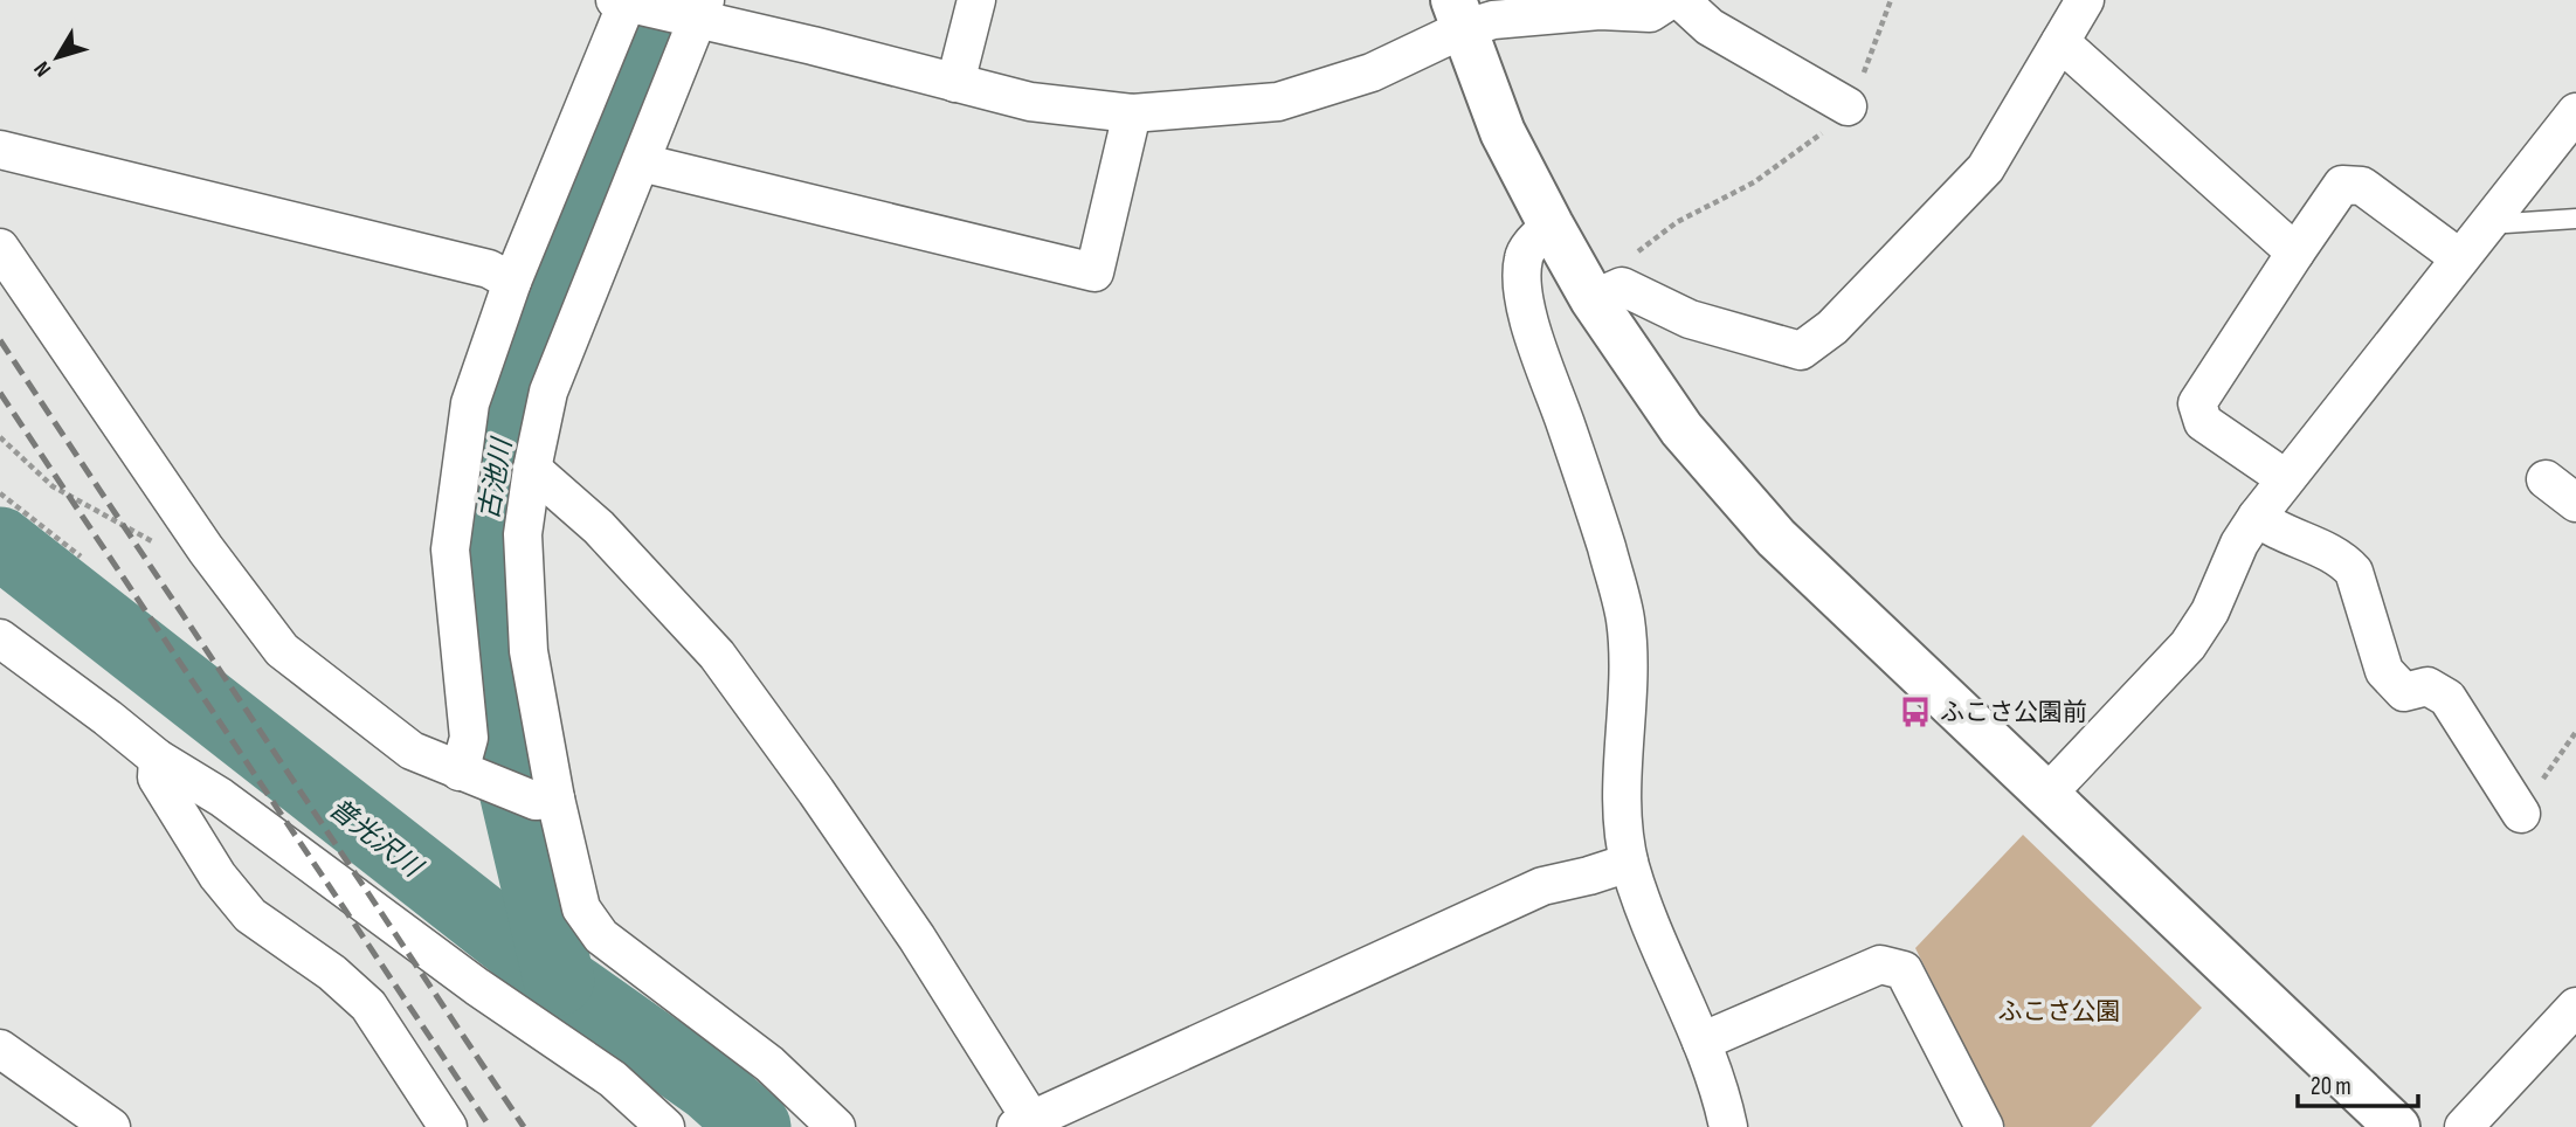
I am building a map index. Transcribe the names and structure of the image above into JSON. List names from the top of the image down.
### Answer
{
  "water": ["古池川", "普光沢川"],
  "parks": ["ふこさ公園"],
  "places": {
    "bus stop": ["ふこさ公園前"]
  },
  "scale_bar": "20 m",
  "north": "bottom left"
}
